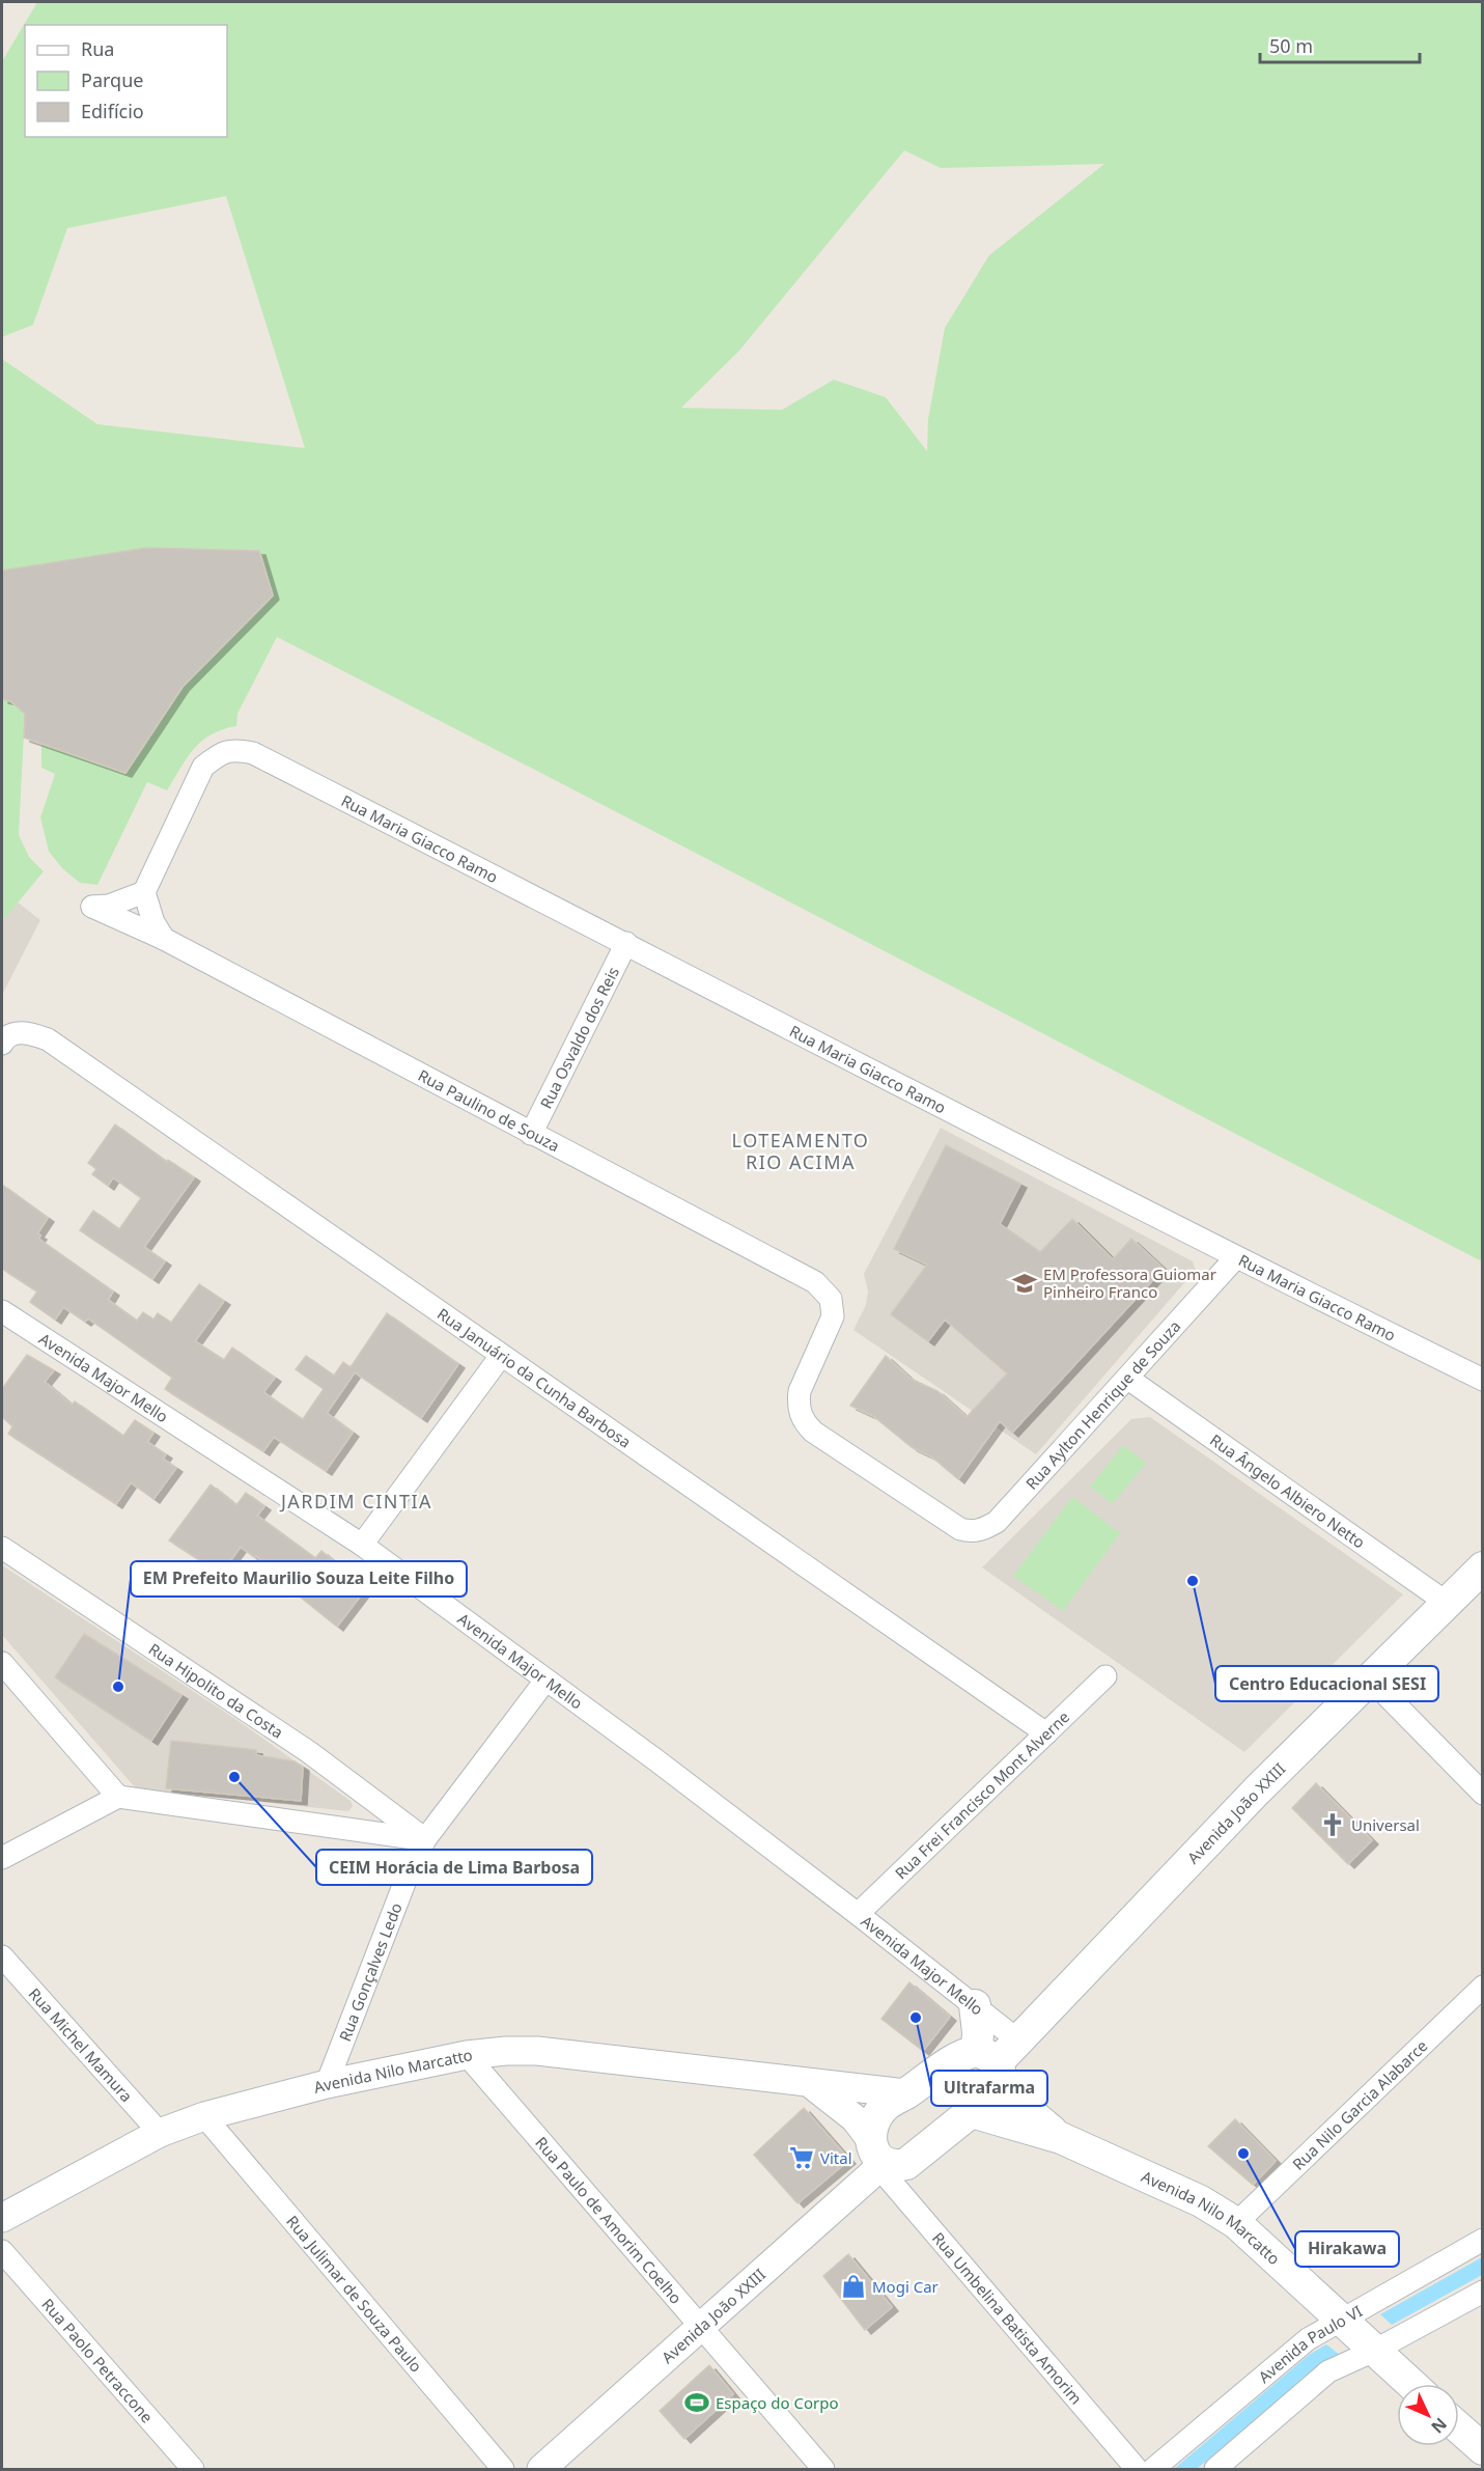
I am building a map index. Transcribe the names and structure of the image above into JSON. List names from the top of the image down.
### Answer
{
  "streets": {
    "main road": ["Avenida João XXIII", "Avenida Nilo Marcatto"],
    "street": [
      "Rua Maria Giacco Ramo",
      "Rua Osvaldo dos Reis",
      "Rua Paulino de Souza",
      "Avenida Major Mello",
      "Rua Januário da Cunha Barbosa",
      "Rua Aylton Henrique de Souza",
      "Rua Ângelo Albiero Netto",
      "Rua Hipolito da Costa",
      "Rua Frei Francisco Mont Alverne",
      "Rua Gonçalves Ledo",
      "Rua Michel Mamura",
      "Rua Nilo Garcia Alabarce",
      "Rua Paulo de Amorim Coelho",
      "Rua Julimar de Souza Paulo",
      "Rua Umbelina Batista Amorim",
      "Avenida Paulo VI",
      "Rua Paolo Petraccone"
    ]
  },
  "crossings": [
    ["Rua Maria Giacco Ramo", "Rua Osvaldo dos Reis"],
    ["Rua Maria Giacco Ramo", "Rua Paulino de Souza"],
    ["Rua Maria Giacco Ramo", "Rua Aylton Henrique de Souza"],
    ["Rua Osvaldo dos Reis", "Rua Paulino de Souza"],
    ["Rua Paulino de Souza", "Rua Aylton Henrique de Souza"],
    ["Avenida Major Mello", "Rua Frei Francisco Mont Alverne"],
    ["Avenida Major Mello", "Avenida João XXIII"],
    ["Avenida Major Mello", "Rua Gonçalves Ledo"],
    ["Rua Januário da Cunha Barbosa", "Rua Frei Francisco Mont Alverne"],
    ["Rua Aylton Henrique de Souza", "Rua Ângelo Albiero Netto"],
    ["Rua Ângelo Albiero Netto", "Avenida João XXIII"],
    ["Rua Hipolito da Costa", "Rua Gonçalves Ledo"],
    ["Avenida João XXIII", "Avenida Nilo Marcatto"],
    ["Avenida João XXIII", "Rua Paulo de Amorim Coelho"],
    ["Avenida João XXIII", "Rua Umbelina Batista Amorim"],
    ["Rua Gonçalves Ledo", "Avenida Nilo Marcatto"],
    ["Rua Michel Mamura", "Avenida Nilo Marcatto"],
    ["Avenida Nilo Marcatto", "Rua Nilo Garcia Alabarce"],
    ["Avenida Nilo Marcatto", "Rua Paulo de Amorim Coelho"],
    ["Avenida Nilo Marcatto", "Rua Julimar de Souza Paulo"],
    ["Avenida Nilo Marcatto", "Avenida Paulo VI"]
  ],
  "districts": ["LOTEAMENTO RIO ACIMA", "JARDIM CINTIA"],
  "places": {
    "school or university": ["EM Professora Guiomar Pinheiro Franco"],
    "other": [
      "Centro Educacional SESI",
      "EM Prefeito Maurilio Souza Leite Filho",
      "CEIM Horácia de Lima Barbosa",
      "Ultrafarma",
      "Hirakawa"
    ],
    "church": ["Universal"],
    "supermarket": ["Vital"],
    "shop": ["Mogi Car"],
    "sports": ["Espaço do Corpo"]
  },
  "legend": ["Rua", "Parque", "Edifício"],
  "scale_bar": "50 m",
  "north": "bottom right"
}
